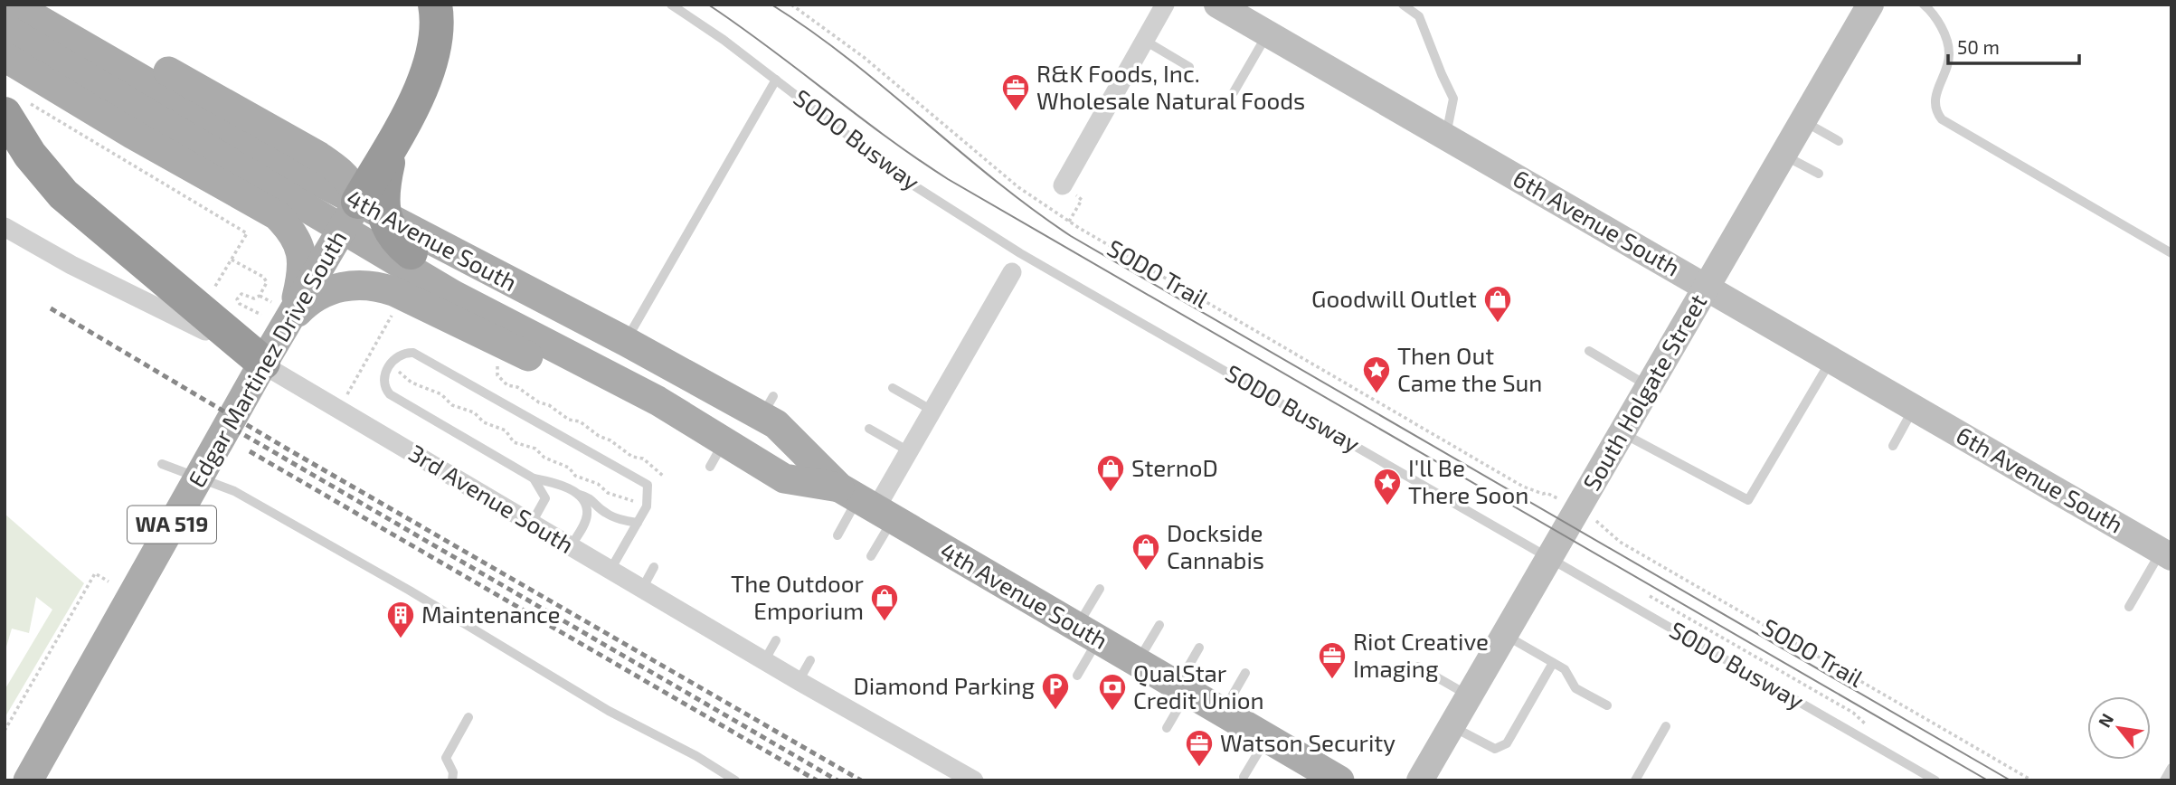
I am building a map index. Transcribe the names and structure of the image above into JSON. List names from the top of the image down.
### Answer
{
  "streets": {
    "main road": ["4th Avenue South", "Edgar Martinez Drive South", "WA 519"],
    "street": ["6th Avenue South", "South Holgate Street", "3rd Avenue South"],
    "lane": ["SODO Busway"],
    "path": ["SODO Trail"]
  },
  "crossings": [
    ["SODO Busway", "South Holgate Street"],
    ["6th Avenue South", "South Holgate Street"]
  ],
  "places": {
    "office": ["R&K Foods, Inc. Wholesale Natural Foods", "Riot Creative Imaging", "Watson Security"],
    "shop": [
      "Goodwill Outlet",
      "SternoD",
      "Dockside Cannabis",
      "The Outdoor Emporium"
    ],
    "place": ["Then Out Came the Sun", "I'll Be There Soon"],
    "building": ["Maintenance"],
    "parking": ["Diamond Parking"],
    "bank": ["QualStar Credit Union"]
  },
  "scale_bar": "50 m",
  "north": "top left"
}
